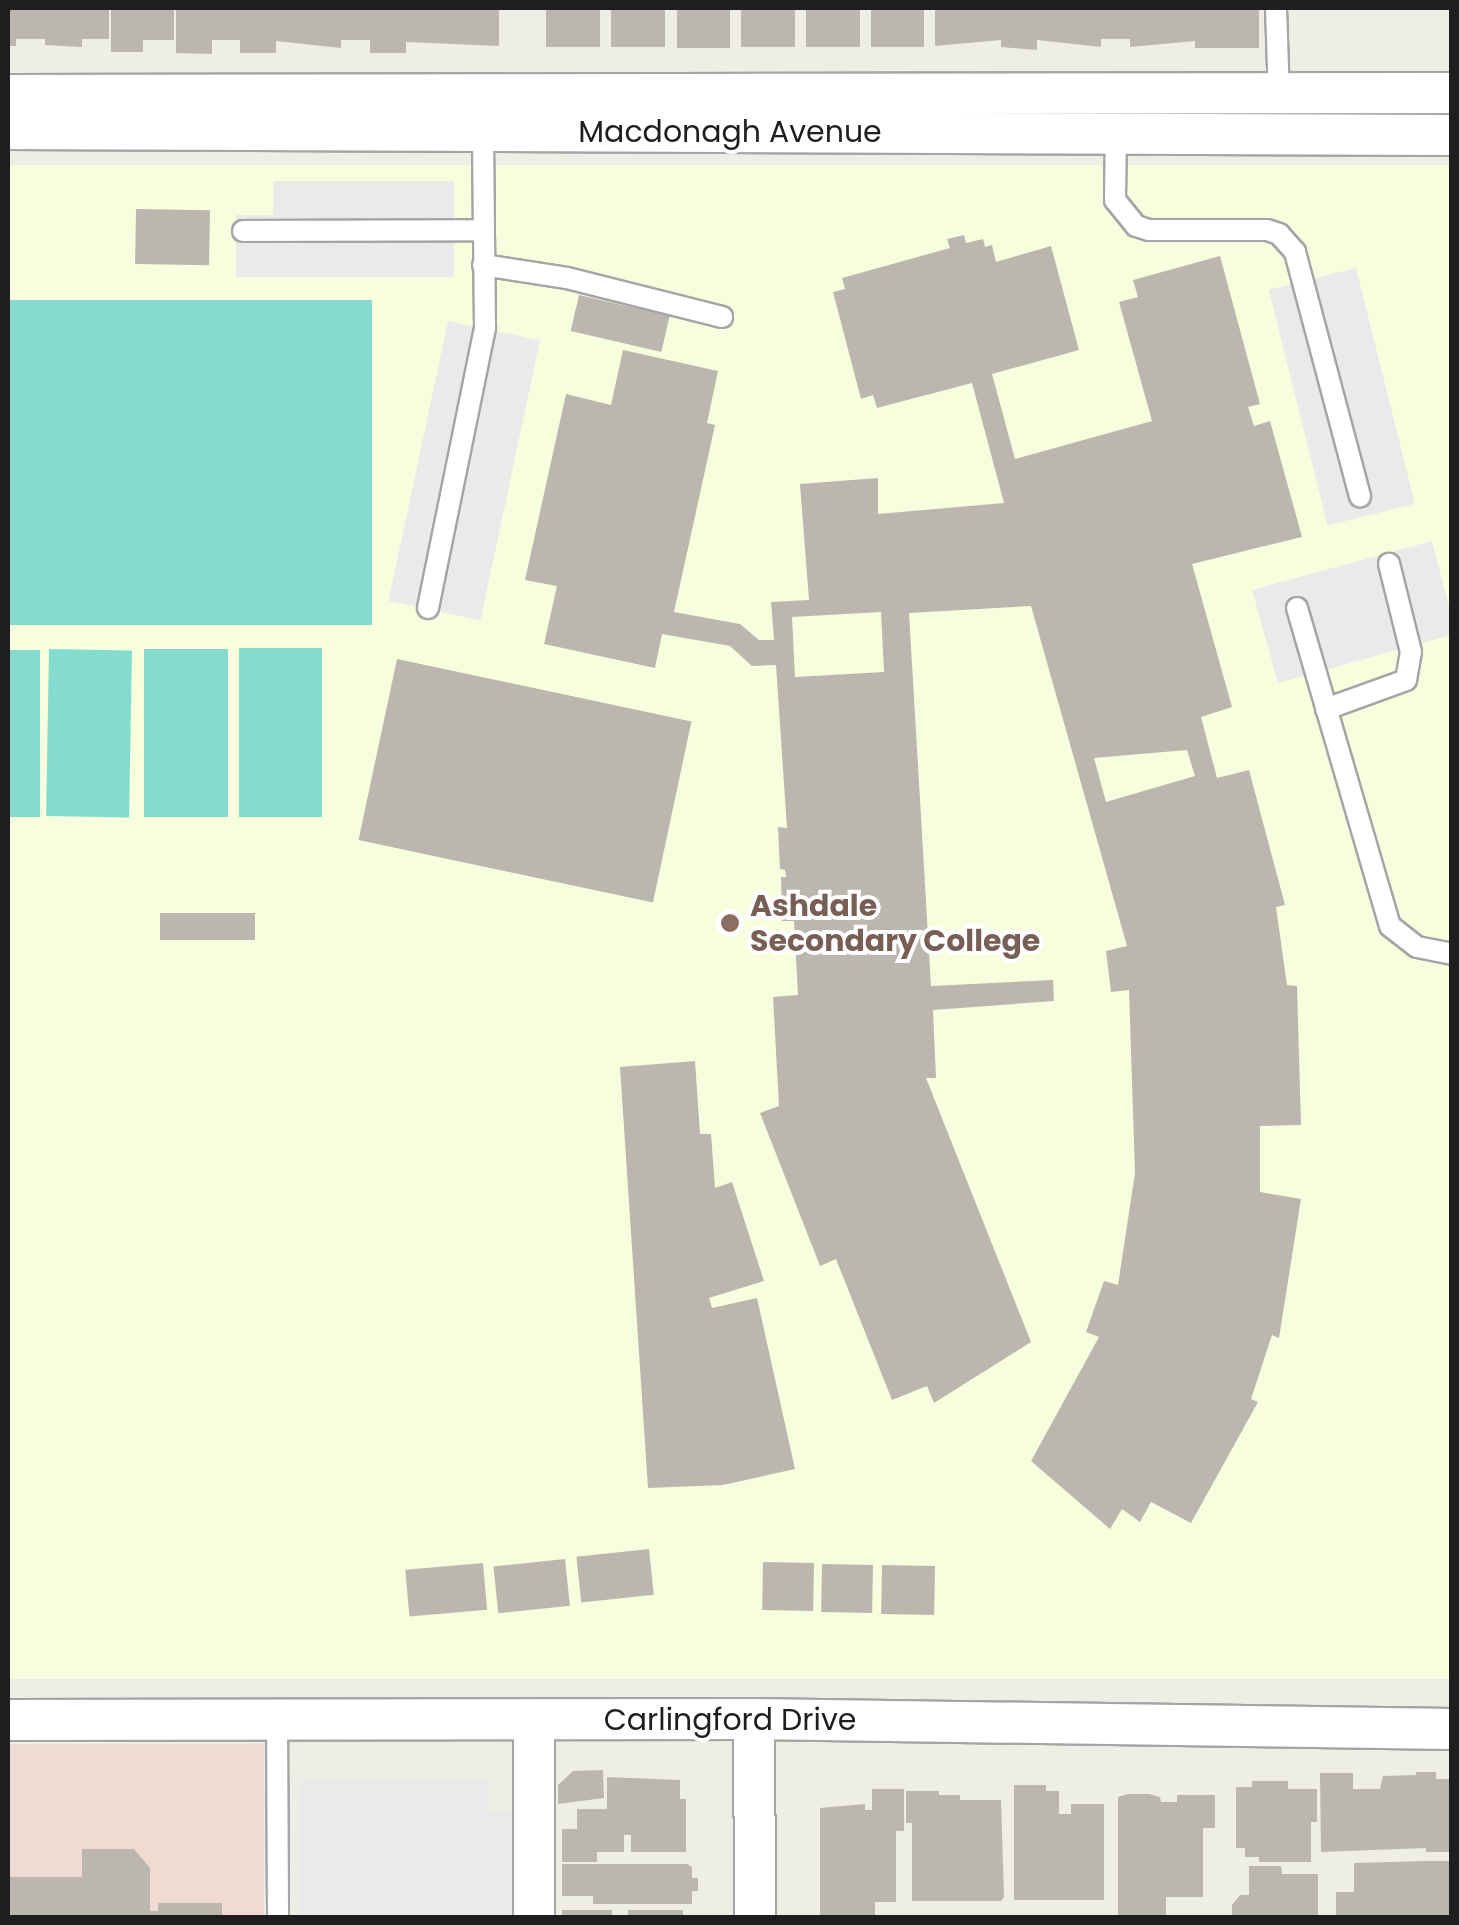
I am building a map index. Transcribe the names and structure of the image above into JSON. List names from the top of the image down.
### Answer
{
  "streets": {
    "street": ["Macdonagh Avenue", "Carlingford Drive"]
  },
  "places": ["Ashdale Secondary College"]
}
